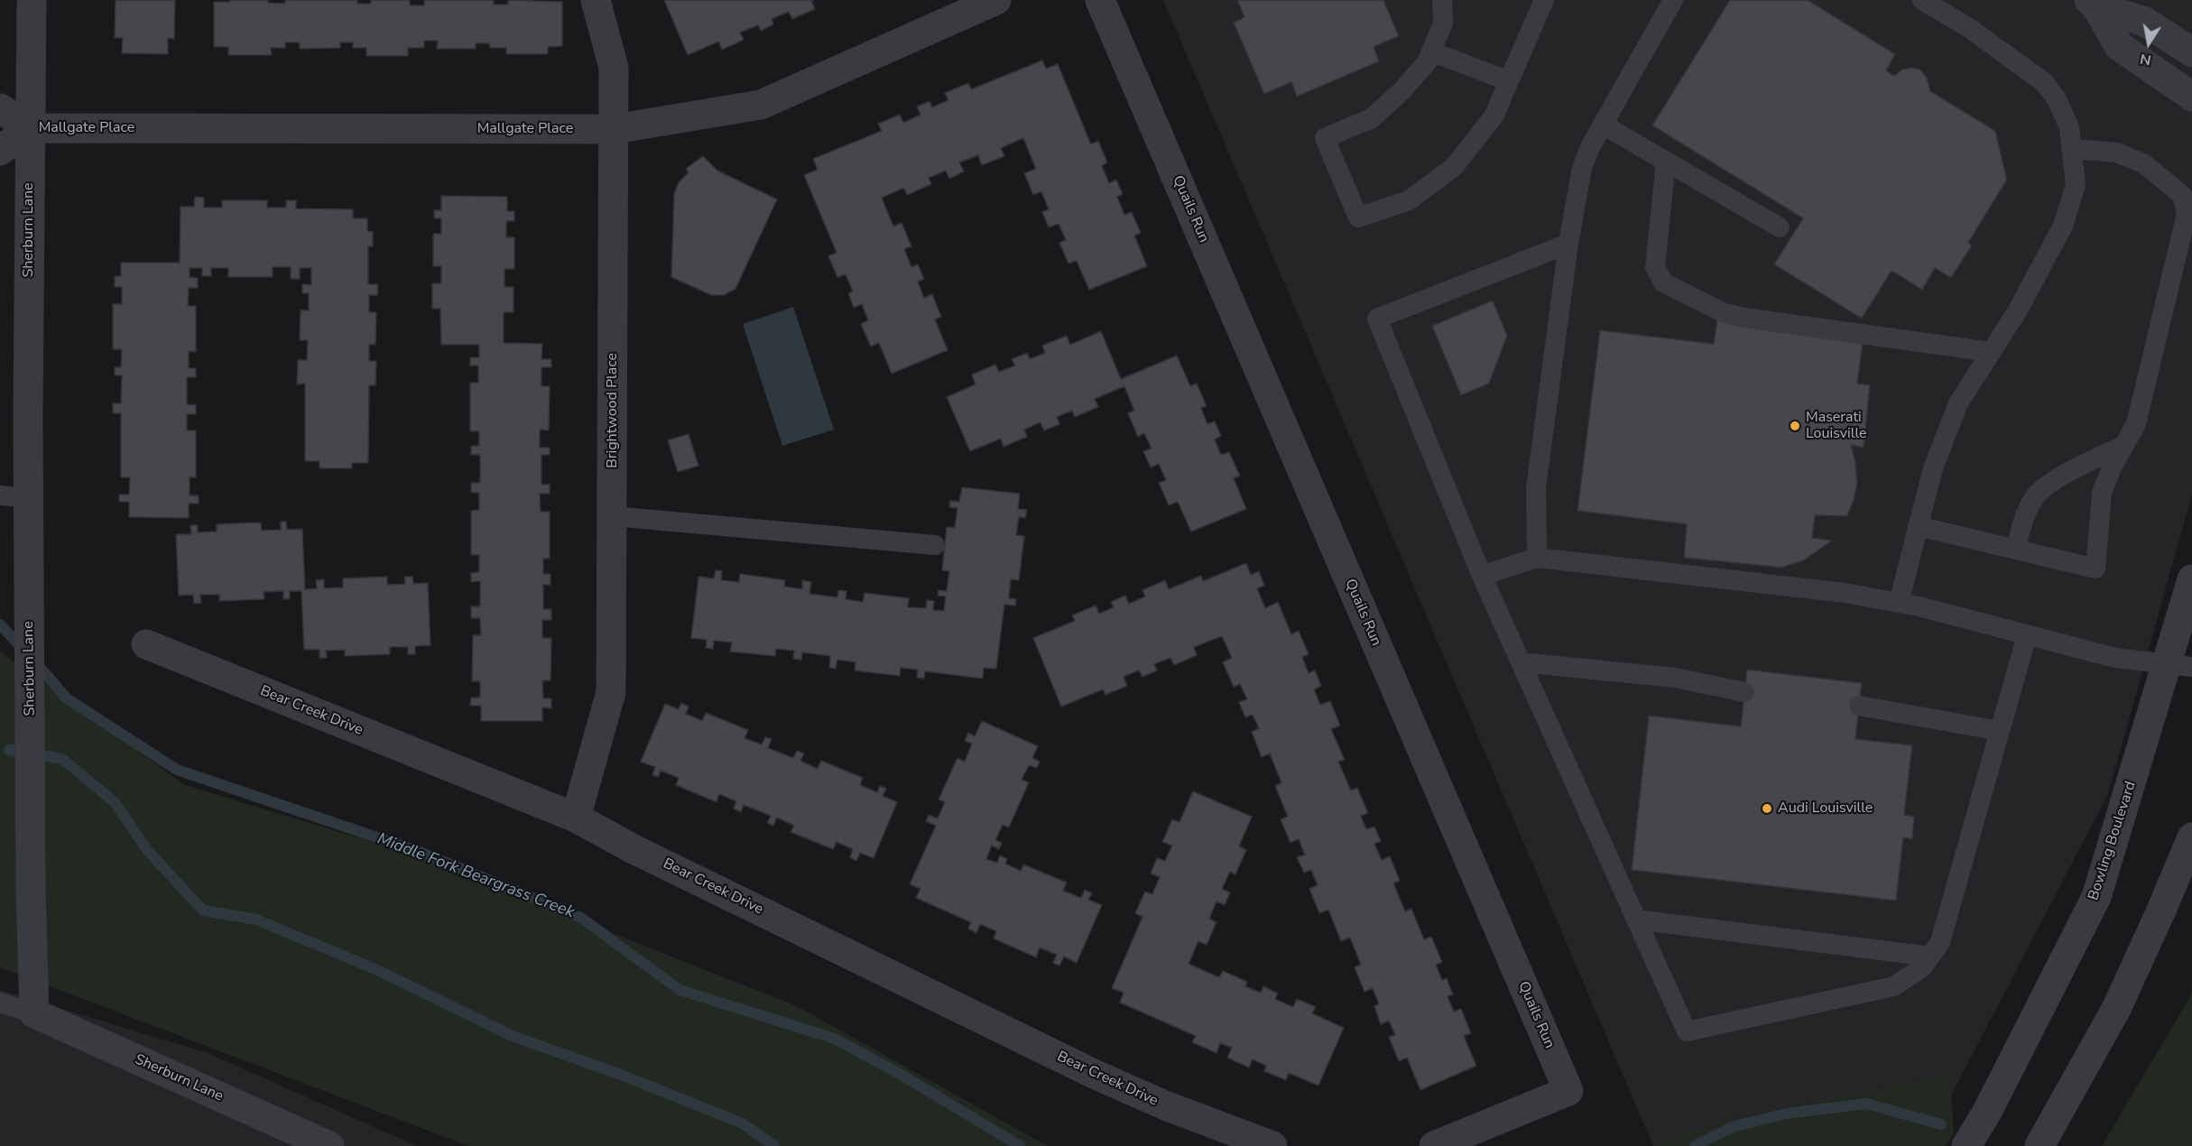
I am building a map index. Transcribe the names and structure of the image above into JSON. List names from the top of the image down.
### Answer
{
  "streets": {
    "street": [
      "Mallgate Place",
      "Quails Run",
      "Sherburn Lane",
      "Brightwood Place",
      "Bear Creek Drive",
      "Bowling Boulevard"
    ]
  },
  "crossings": [
    ["Mallgate Place", "Sherburn Lane"],
    ["Mallgate Place", "Brightwood Place"],
    ["Brightwood Place", "Bear Creek Drive"]
  ],
  "water": ["Middle Fork Beargrass Creek"],
  "places": ["Maserati Louisville", "Audi Louisville"],
  "north": "bottom"
}
